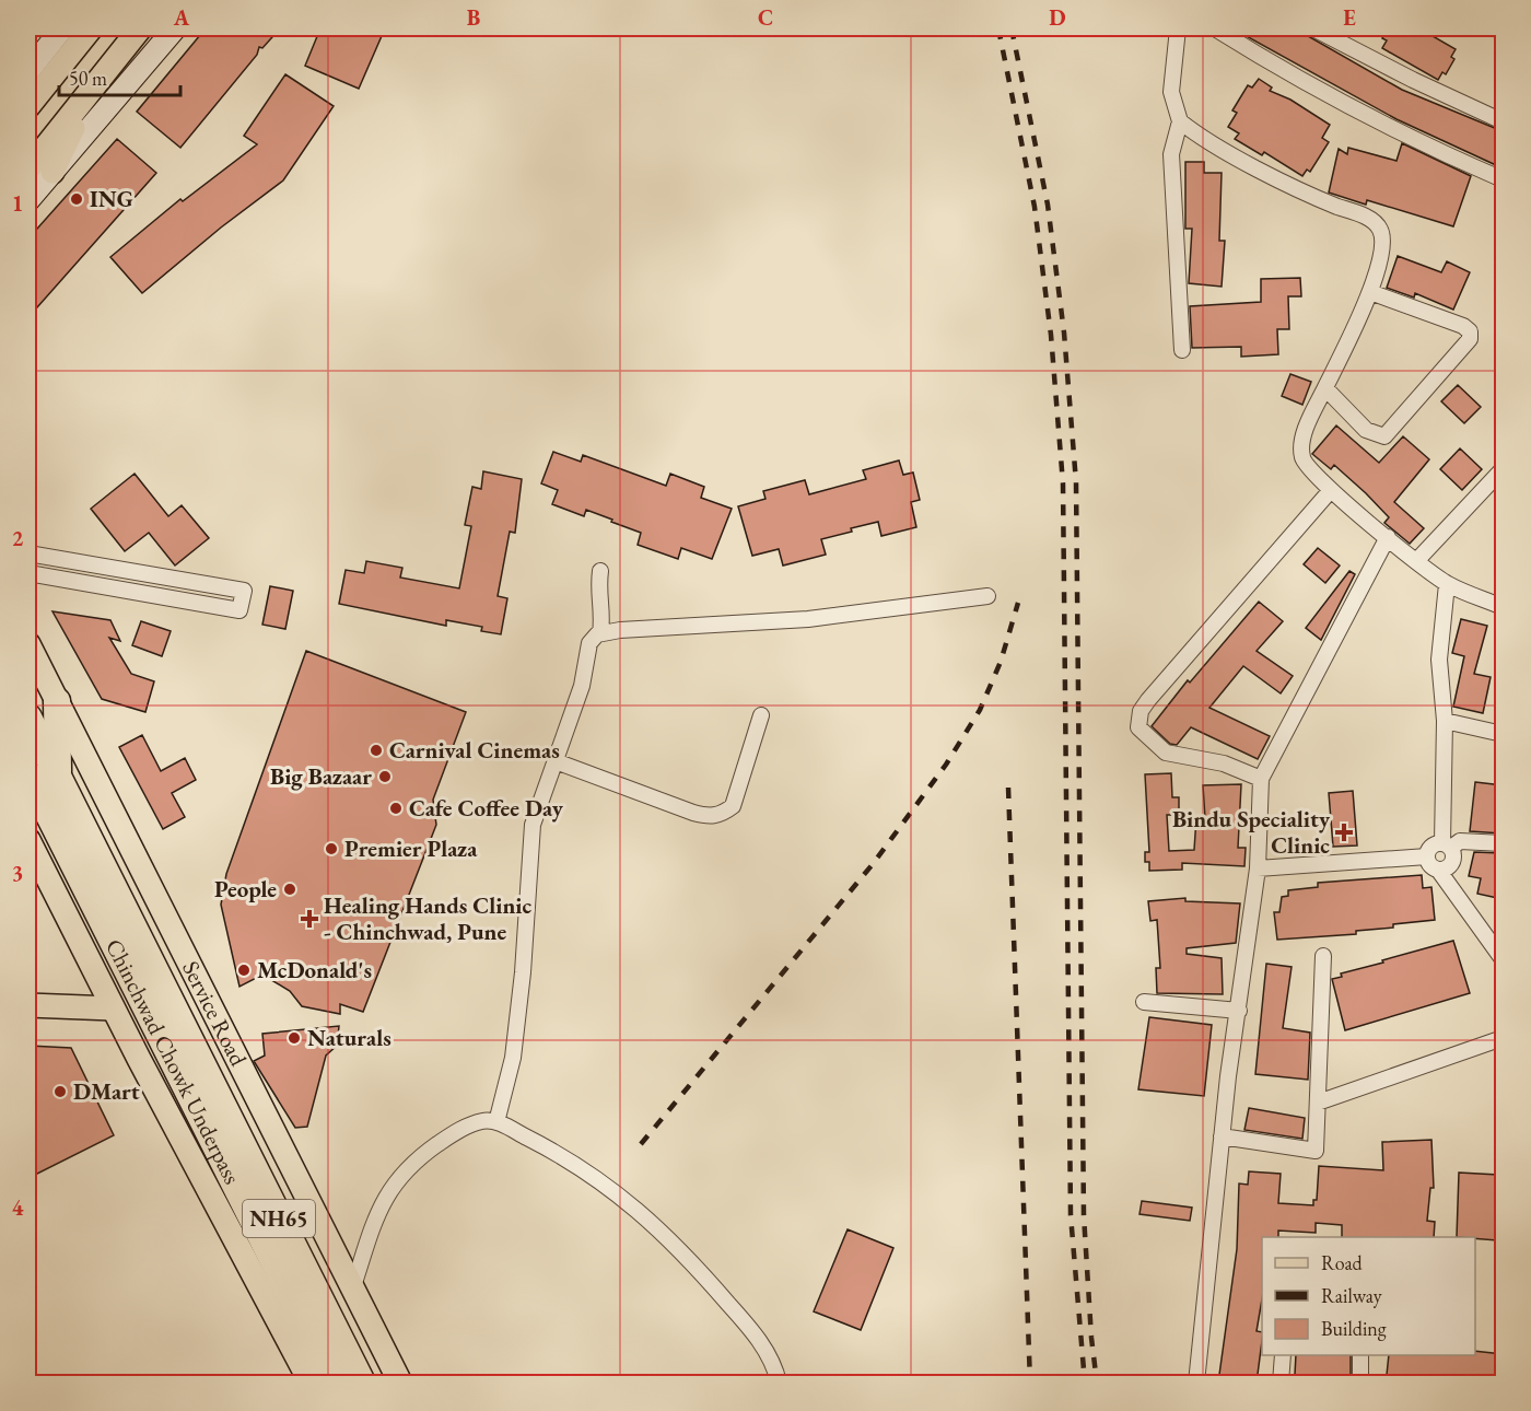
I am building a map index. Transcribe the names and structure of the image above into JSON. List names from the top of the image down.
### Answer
{
  "streets": {
    "highway": ["Chinchwad Chowk Underpass", "NH65"],
    "main road": ["Service Road"]
  },
  "crossings": [
    ["Chinchwad Chowk Underpass", "NH65"]
  ],
  "places": {
    "other": [
      "ING",
      "Carnival Cinemas",
      "Big Bazaar",
      "Cafe Coffee Day",
      "Premier Plaza",
      "People",
      "McDonald's",
      "Naturals",
      "DMart"
    ],
    "health": ["Bindu Speciality Clinic", "Healing Hands Clinic - Chinchwad, Pune"]
  },
  "legend": ["Road", "Railway", "Building"],
  "scale_bar": "50 m",
  "grid": {
    "columns": [
      "A",
      "B",
      "C",
      "D",
      "E"
    ],
    "rows": [
      "1",
      "2",
      "3",
      "4"
    ]
  }
}
